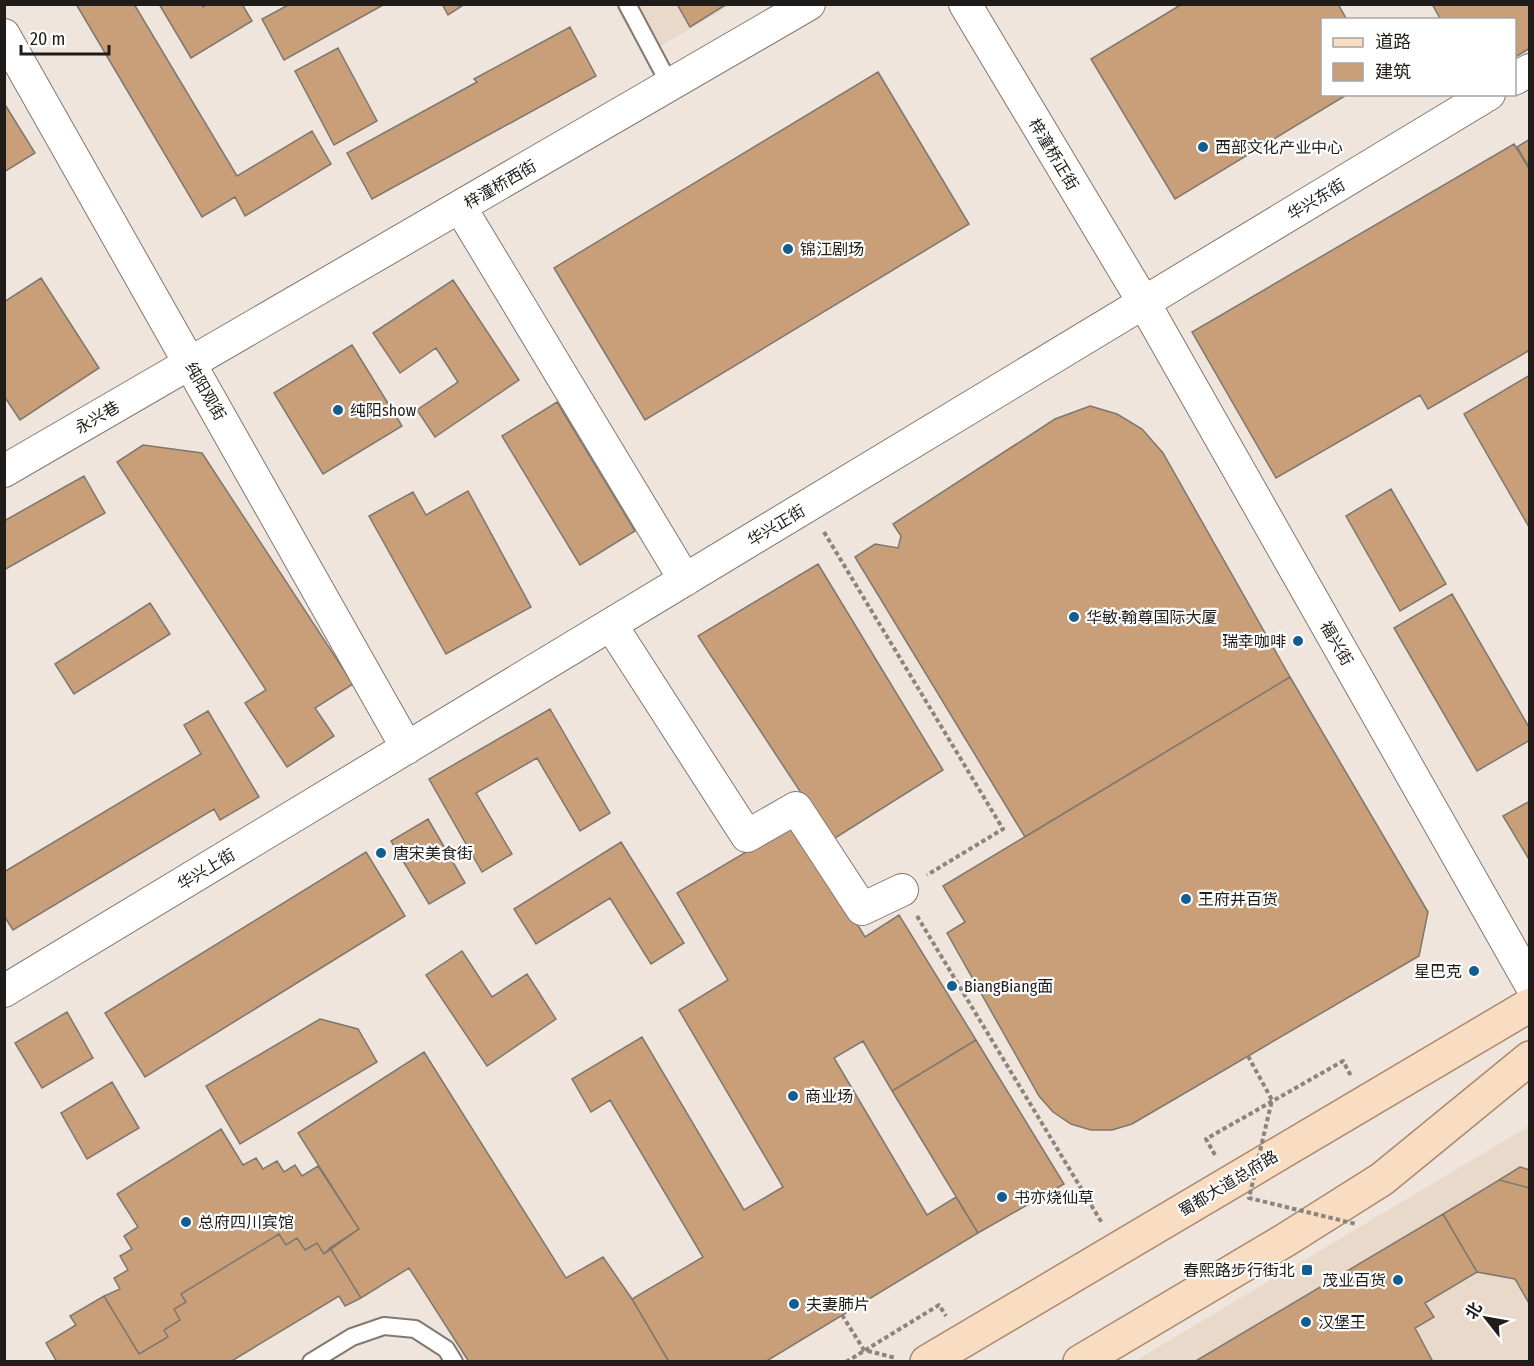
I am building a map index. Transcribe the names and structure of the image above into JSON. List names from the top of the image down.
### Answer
{
  "streets": {
    "main road": ["蜀都大道总府路"],
    "street": [
      "梓潼桥正街",
      "梓潼桥西街",
      "华兴东街",
      "纯阳观街",
      "永兴巷",
      "华兴正街",
      "福兴街",
      "华兴上街"
    ]
  },
  "crossings": [
    ["梓潼桥正街", "华兴东街"],
    ["梓潼桥正街", "华兴正街"],
    ["梓潼桥正街", "福兴街"],
    ["梓潼桥西街", "纯阳观街"],
    ["梓潼桥西街", "永兴巷"],
    ["华兴东街", "华兴正街"],
    ["华兴东街", "福兴街"],
    ["纯阳观街", "永兴巷"],
    ["纯阳观街", "华兴正街"],
    ["纯阳观街", "华兴上街"],
    ["华兴正街", "福兴街"],
    ["华兴正街", "华兴上街"]
  ],
  "places": {
    "other": [
      "西部文化产业中心",
      "锦江剧场",
      "纯阳show",
      "华敏·翰尊国际大厦",
      "瑞幸咖啡",
      "唐宋美食街",
      "王府井百货",
      "星巴克",
      "BiangBiang面",
      "商业场",
      "书亦烧仙草",
      "总府四川宾馆",
      "茂业百货",
      "夫妻肺片",
      "汉堡王"
    ],
    "transit": ["春熙路步行街北"]
  },
  "legend": ["道路", "建筑"],
  "scale_bar": "20 m",
  "north": "top left"
}
